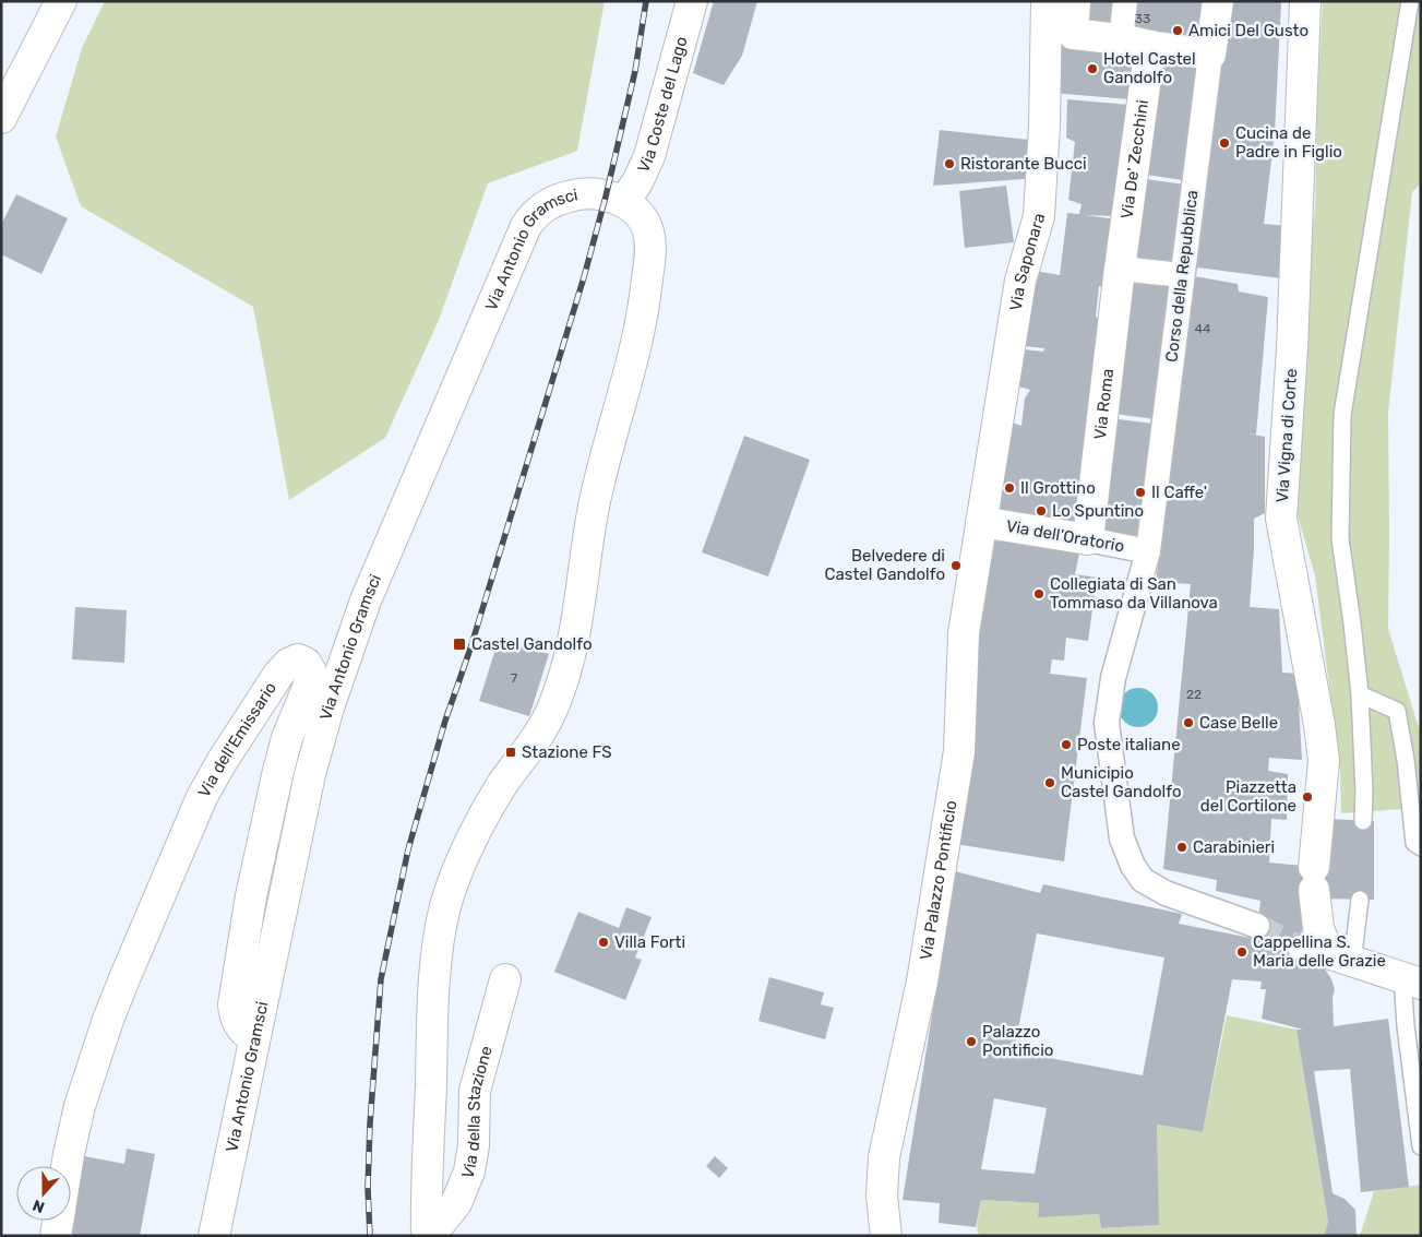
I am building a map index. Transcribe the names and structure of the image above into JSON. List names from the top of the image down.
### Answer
{
  "streets": {
    "street": [
      "Via Coste del Lago",
      "Via De' Zecchini",
      "Via Antonio Gramsci",
      "Via Saponara",
      "Corso della Repubblica",
      "Via Roma",
      "Via Vigna di Corte",
      "Via dell'Oratorio",
      "Via dell'Emissario",
      "Via Palazzo Pontificio",
      "Via della Stazione"
    ]
  },
  "crossings": [
    ["Via Coste del Lago", "Via Antonio Gramsci"],
    ["Via De' Zecchini", "Via Roma"],
    ["Via Antonio Gramsci", "Via dell'Emissario"],
    ["Via Saponara", "Via dell'Oratorio"],
    ["Via Saponara", "Via Palazzo Pontificio"],
    ["Corso della Repubblica", "Via dell'Oratorio"],
    ["Via Roma", "Via dell'Oratorio"],
    ["Via dell'Oratorio", "Via Palazzo Pontificio"]
  ],
  "places": {
    "other": [
      "Amici Del Gusto",
      "Hotel Castel Gandolfo",
      "Cucina de Padre in Figlio",
      "Ristorante Bucci",
      "Il Grottino",
      "Il Caffe'",
      "Lo Spuntino",
      "Belvedere di Castel Gandolfo",
      "Collegiata di San Tommaso da Villanova",
      "Case Belle",
      "Poste italiane",
      "Municipio Castel Gandolfo",
      "Piazzetta del Cortilone",
      "Carabinieri",
      "Villa Forti",
      "Cappellina S. Maria delle Grazie",
      "Palazzo Pontificio"
    ],
    "transit": ["Castel Gandolfo", "Stazione FS"]
  },
  "house_numbers": [
    "33",
    "44",
    "7",
    "22"
  ],
  "north": "bottom"
}
